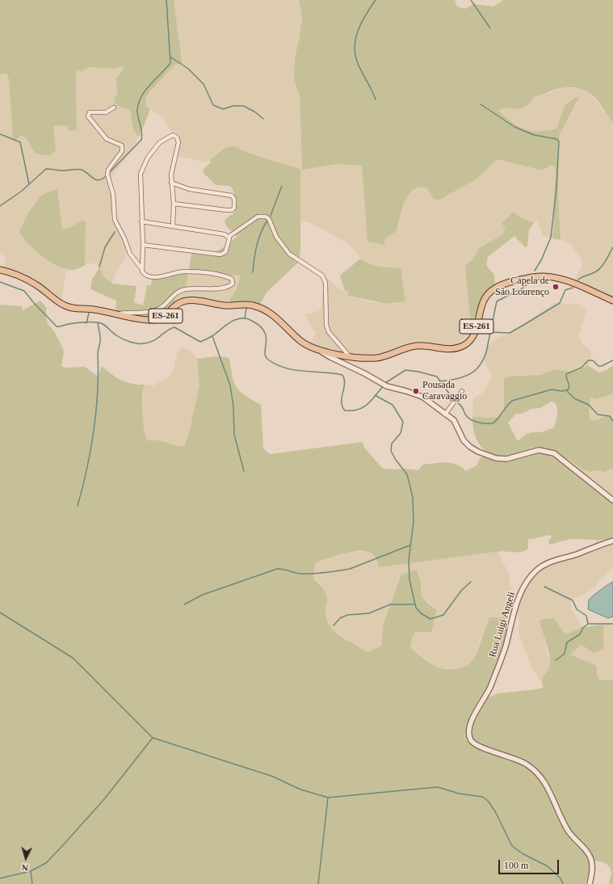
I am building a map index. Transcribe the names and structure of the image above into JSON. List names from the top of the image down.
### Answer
{
  "streets": {
    "main road": ["ES-261"],
    "street": ["Rua Luigi Angeli"]
  },
  "places": ["Capela de São Lourenço", "Pousada Caravaggio"],
  "scale_bar": "100 m",
  "north": "bottom"
}
